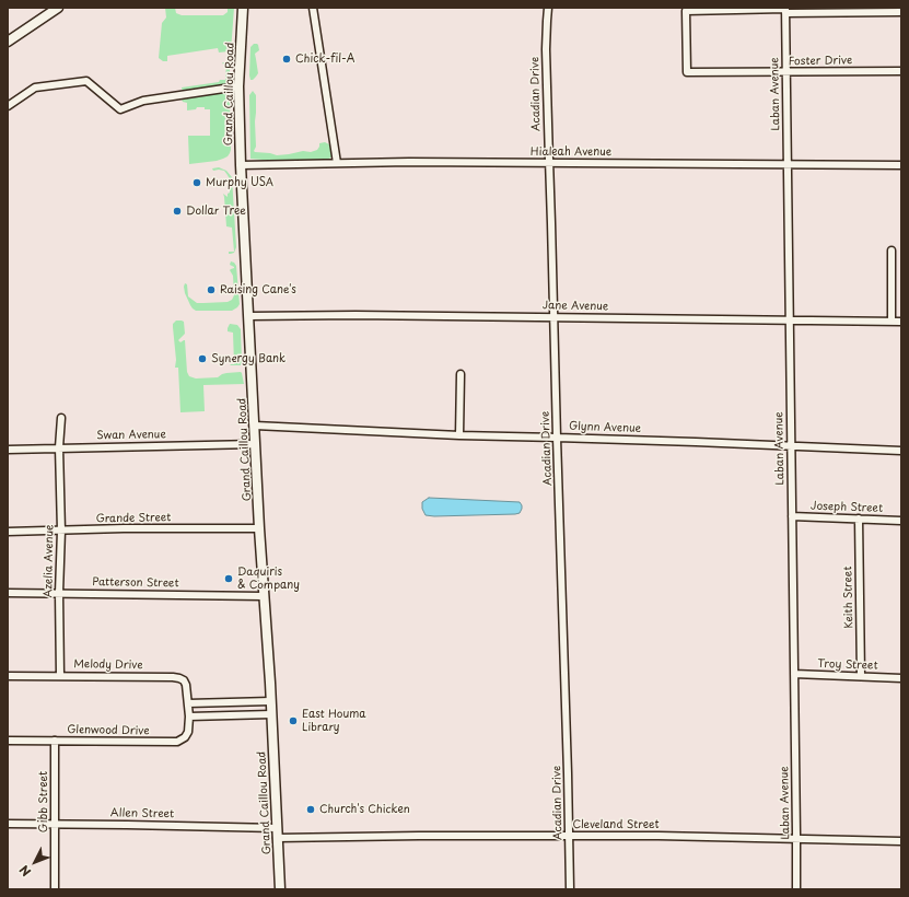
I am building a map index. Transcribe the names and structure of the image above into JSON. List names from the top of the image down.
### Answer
{
  "streets": {
    "main road": ["Grand Caillou Road"],
    "street": [
      "Foster Drive",
      "Acadian Drive",
      "Laban Avenue",
      "Hialeah Avenue",
      "Jane Avenue",
      "Glynn Avenue",
      "Swan Avenue",
      "Joseph Street",
      "Grande Street",
      "Azelia Avenue",
      "Patterson Street",
      "Keith Street",
      "Melody Drive",
      "Troy Street",
      "Glenwood Drive",
      "Gibb Street",
      "Allen Street",
      "Cleveland Street"
    ]
  },
  "crossings": [
    ["Foster Drive", "Laban Avenue"],
    ["Grand Caillou Road", "Hialeah Avenue"],
    ["Grand Caillou Road", "Jane Avenue"],
    ["Grand Caillou Road", "Glynn Avenue"],
    ["Grand Caillou Road", "Swan Avenue"],
    ["Grand Caillou Road", "Grande Street"],
    ["Grand Caillou Road", "Patterson Street"],
    ["Grand Caillou Road", "Allen Street"],
    ["Grand Caillou Road", "Cleveland Street"],
    ["Acadian Drive", "Hialeah Avenue"],
    ["Acadian Drive", "Jane Avenue"],
    ["Acadian Drive", "Glynn Avenue"],
    ["Acadian Drive", "Cleveland Street"],
    ["Laban Avenue", "Hialeah Avenue"],
    ["Laban Avenue", "Jane Avenue"],
    ["Laban Avenue", "Glynn Avenue"],
    ["Laban Avenue", "Joseph Street"],
    ["Laban Avenue", "Troy Street"],
    ["Laban Avenue", "Cleveland Street"],
    ["Swan Avenue", "Azelia Avenue"],
    ["Joseph Street", "Keith Street"],
    ["Grande Street", "Azelia Avenue"],
    ["Azelia Avenue", "Patterson Street"],
    ["Azelia Avenue", "Melody Drive"],
    ["Keith Street", "Troy Street"],
    ["Melody Drive", "Glenwood Drive"],
    ["Glenwood Drive", "Gibb Street"],
    ["Gibb Street", "Allen Street"]
  ],
  "places": [
    "Chick-fil-A",
    "Murphy USA",
    "Dollar Tree",
    "Raising Cane's",
    "Synergy Bank",
    "Daquiris & Company",
    "East Houma Library",
    "Church's Chicken"
  ],
  "north": "bottom left"
}
